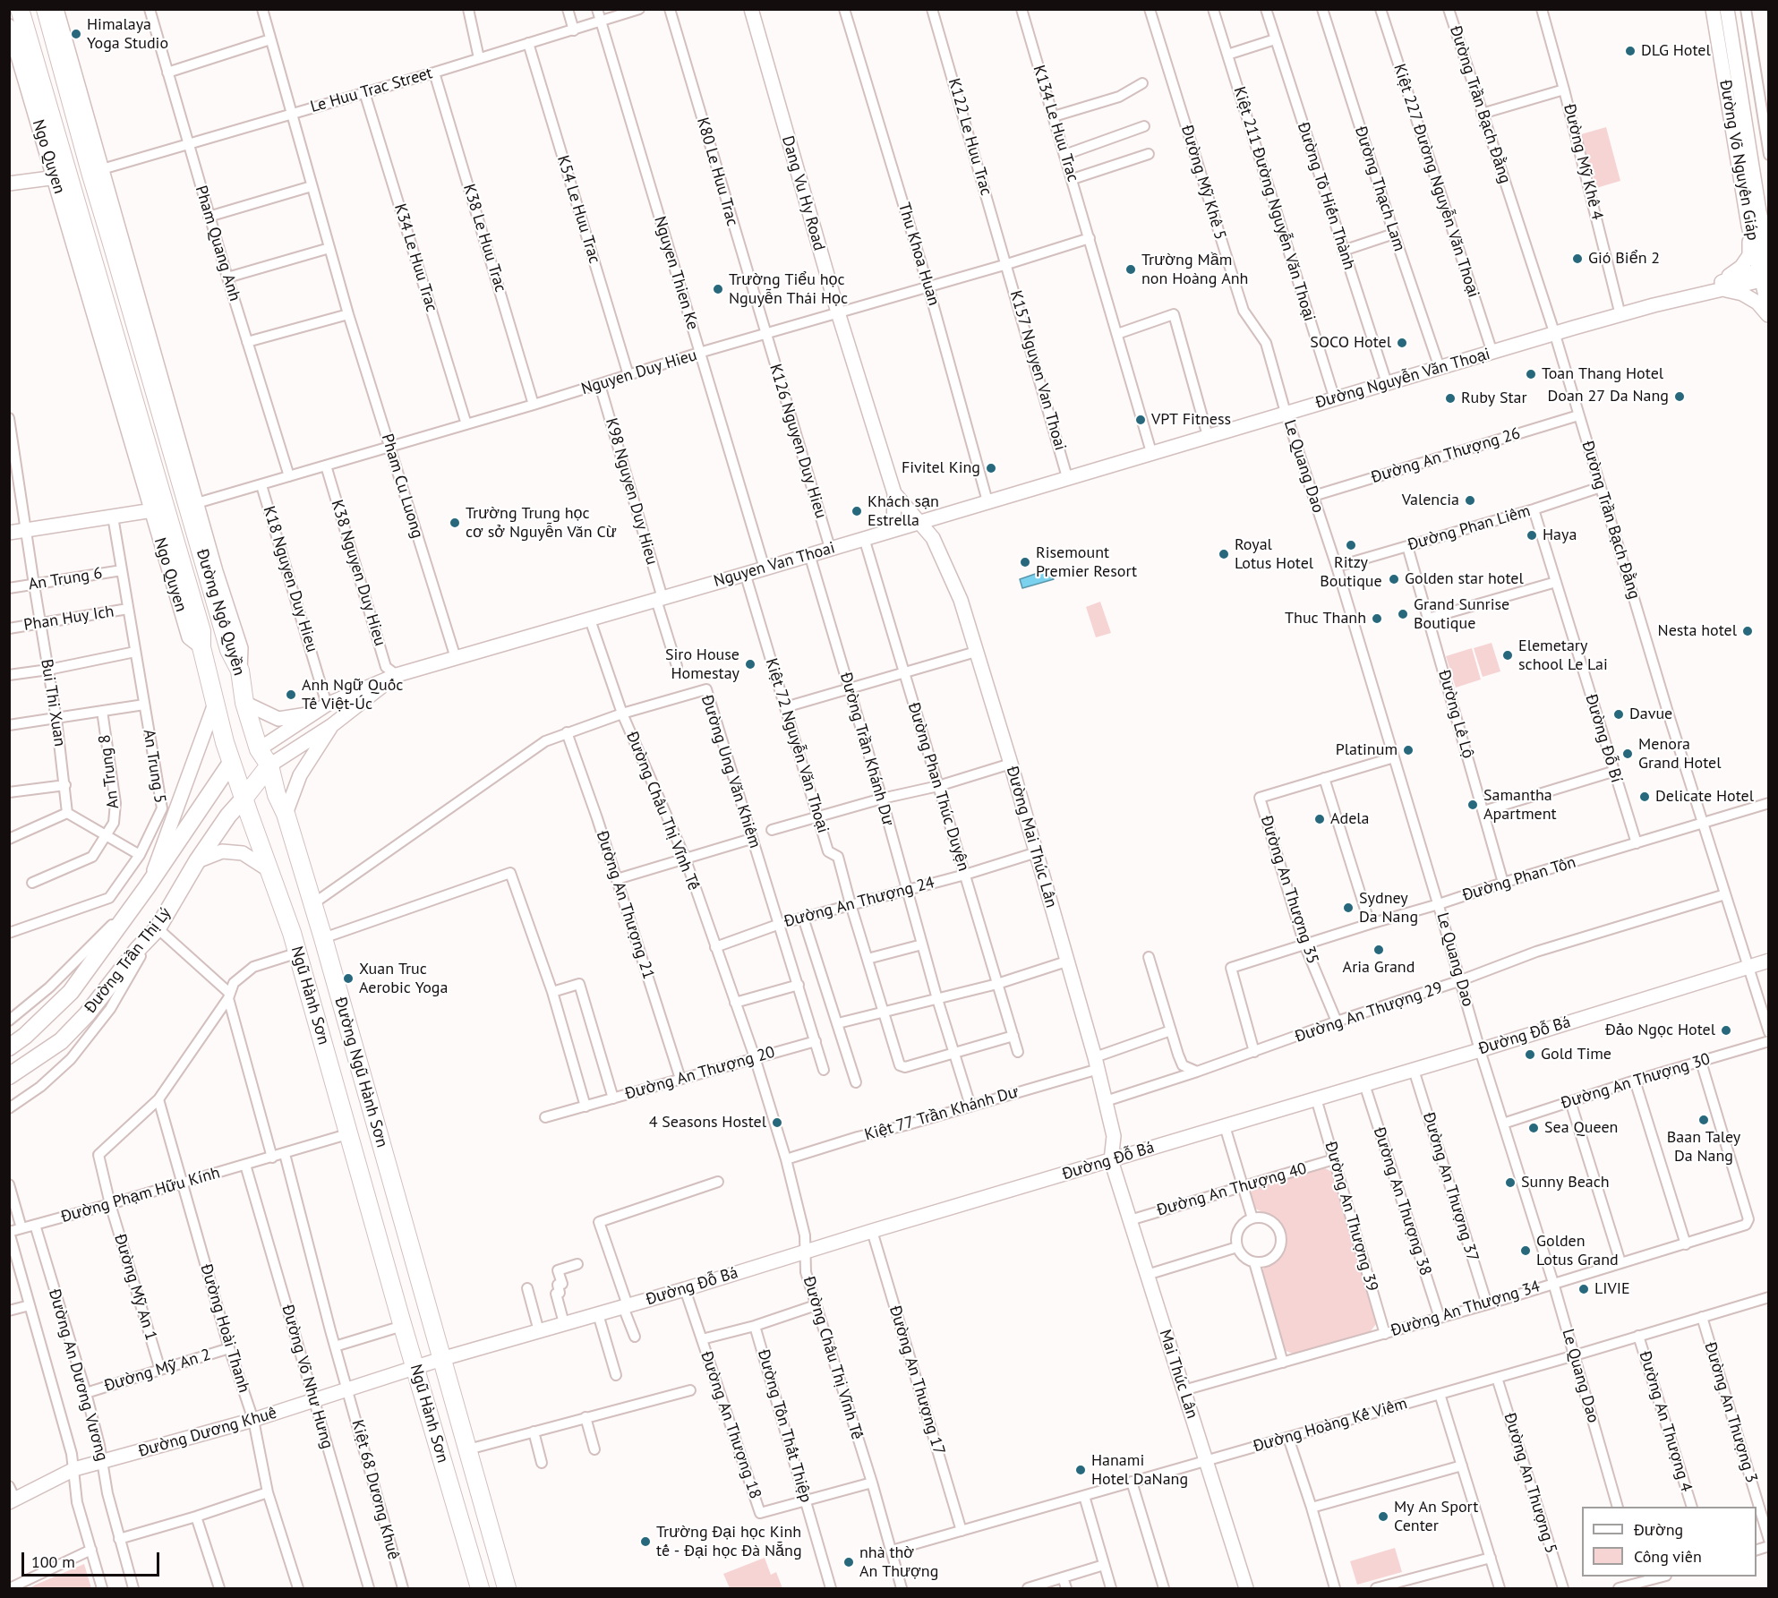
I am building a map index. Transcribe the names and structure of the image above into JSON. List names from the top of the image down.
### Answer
{
  "streets": {
    "highway": [
      "Ngo Quyen",
      "Đường Ngô Quyền",
      "Ngũ Hành Sơn",
      "Đường Ngũ Hành Sơn"
    ],
    "main road": ["Đường Trần Thị Lý"],
    "street": [
      "Le Huu Trac Street",
      "Đường Trần Bạch Đằng",
      "K134 Le Huu Trac",
      "K122 Le Huu Trac",
      "Đường Võ Nguyên Giáp",
      "Đường Mỹ Khê 4",
      "K80 Le Huu Trac",
      "Kiệt 227 Đường Nguyễn Văn Thoại",
      "Đường Mỹ Khê 5",
      "Đường Thạch Lam",
      "Dang Vu Hy Road",
      "Đường Tô Hiến Thành",
      "Kiệt 211 Đường Nguyễn Văn Thoại",
      "K54 Le Huu Trac",
      "K38 Le Huu Trac",
      "Pham Quang Anh",
      "Thu Khoa Huan",
      "K34 Le Huu Trac",
      "Nguyen Thien Ke",
      "K157 Nguyen Van Thoai",
      "Nguyen Duy Hieu",
      "Đường Nguyễn Văn Thoại",
      "K126 Nguyen Duy Hieu",
      "Đường An Thượng 26",
      "Le Quang Dao",
      "Pham Cu Luong",
      "K98 Nguyen Duy Hieu",
      "Đường Phan Liêm",
      "Nguyen Van Thoai",
      "K38 Nguyen Duy Hieu",
      "An Trung 6",
      "K18 Nguyen Duy Hieu",
      "Phan Huy Ich",
      "Bui Thi Xuan",
      "Đường Lê Lộ",
      "Đường Đỗ Bí",
      "Kiệt 72 Nguyễn Văn Thoại",
      "Đường Trần Khánh Dư",
      "An Trung 5",
      "An Trung 8",
      "Đường Ung Văn Khiêm",
      "Đường Phan Thúc Duyện",
      "Đường Châu Thị Vĩnh Tế",
      "Đường Mai Thúc Lân",
      "Đường Phan Tôn",
      "Đường An Thượng 35",
      "Đường An Thượng 24",
      "Đường An Thượng 21",
      "Đường An Thượng 29",
      "Đường Đỗ Bá",
      "Đường An Thượng 20",
      "Đường An Thượng 30",
      "Kiệt 77 Trần Khánh Dư",
      "Đường An Thượng 37",
      "Đường An Thượng 40",
      "Đường Phạm Hữu Kính",
      "Đường An Thượng 38",
      "Đường An Thượng 39",
      "Đường Mỹ An 1",
      "Đường An Thượng 34",
      "Đường Hoài Thanh",
      "Đường Mỹ An 2",
      "Mai Thúc Lân",
      "Đường An Dương Vương",
      "Đường Võ Như Hưng",
      "Đường An Thượng 17",
      "Đường An Thượng 3",
      "Đường An Thượng 4",
      "Đường An Thượng 18",
      "Đường Hoàng Kế Viêm",
      "Đường Tôn Thất Thiệp",
      "Đường Dương Khuê",
      "Đường An Thượng 5",
      "Kiệt 68 Dương Khuê"
    ]
  },
  "crossings": [
    ["Le Huu Trac Street", "K54 Le Huu Trac"],
    ["Le Huu Trac Street", "K38 Le Huu Trac"],
    ["Le Huu Trac Street", "Pham Quang Anh"],
    ["Le Huu Trac Street", "K34 Le Huu Trac"],
    ["Le Huu Trac Street", "Nguyen Thien Ke"],
    ["Le Huu Trac Street", "Pham Cu Luong"],
    ["Đường Trần Bạch Đằng", "Đường Nguyễn Văn Thoại"],
    ["Đường Trần Bạch Đằng", "Đường An Thượng 26"],
    ["Đường Trần Bạch Đằng", "Đường Phan Liêm"],
    ["Đường Trần Bạch Đằng", "Đường Phan Tôn"],
    ["Đường Trần Bạch Đằng", "Đường An Thượng 29"],
    ["Đường Trần Bạch Đằng", "Đường Đỗ Bá"],
    ["K134 Le Huu Trac", "Nguyen Duy Hieu"],
    ["K134 Le Huu Trac", "Đường Nguyễn Văn Thoại"],
    ["K134 Le Huu Trac", "Nguyen Van Thoai"],
    ["K122 Le Huu Trac", "K157 Nguyen Van Thoai"],
    ["K122 Le Huu Trac", "Nguyen Duy Hieu"],
    ["Ngo Quyen", "Đường Ngô Quyền"],
    ["Đường Võ Nguyên Giáp", "Đường Nguyễn Văn Thoại"],
    ["Đường Mỹ Khê 4", "Đường Nguyễn Văn Thoại"],
    ["K80 Le Huu Trac", "Nguyen Duy Hieu"],
    ["K80 Le Huu Trac", "K126 Nguyen Duy Hieu"],
    ["Kiệt 227 Đường Nguyễn Văn Thoại", "Đường Nguyễn Văn Thoại"],
    ["Đường Mỹ Khê 5", "Đường Nguyễn Văn Thoại"],
    ["Đường Mỹ Khê 5", "Le Quang Dao"],
    ["Đường Thạch Lam", "Đường Nguyễn Văn Thoại"],
    ["Dang Vu Hy Road", "Nguyen Duy Hieu"],
    ["Dang Vu Hy Road", "Nguyen Van Thoai"],
    ["Dang Vu Hy Road", "Đường Mai Thúc Lân"],
    ["Đường Tô Hiến Thành", "Đường Nguyễn Văn Thoại"],
    ["Kiệt 211 Đường Nguyễn Văn Thoại", "Đường Nguyễn Văn Thoại"],
    ["K54 Le Huu Trac", "Nguyen Duy Hieu"],
    ["K38 Le Huu Trac", "Nguyen Duy Hieu"],
    ["Pham Quang Anh", "Nguyen Duy Hieu"],
    ["Thu Khoa Huan", "Nguyen Duy Hieu"],
    ["Thu Khoa Huan", "Nguyen Van Thoai"],
    ["K34 Le Huu Trac", "Nguyen Duy Hieu"],
    ["Nguyen Thien Ke", "Nguyen Duy Hieu"],
    ["Nguyen Thien Ke", "Nguyen Van Thoai"],
    ["K157 Nguyen Van Thoai", "Nguyen Duy Hieu"],
    ["K157 Nguyen Van Thoai", "Nguyen Van Thoai"],
    ["Nguyen Duy Hieu", "K126 Nguyen Duy Hieu"],
    ["Nguyen Duy Hieu", "Pham Cu Luong"],
    ["Nguyen Duy Hieu", "K98 Nguyen Duy Hieu"],
    ["Nguyen Duy Hieu", "K38 Nguyen Duy Hieu"],
    ["Nguyen Duy Hieu", "K18 Nguyen Duy Hieu"],
    ["Nguyen Duy Hieu", "Đường Ngô Quyền"],
    ["Đường Nguyễn Văn Thoại", "Le Quang Dao"],
    ["Đường Nguyễn Văn Thoại", "Nguyen Van Thoai"],
    ["K126 Nguyen Duy Hieu", "Nguyen Van Thoai"],
    ["Đường An Thượng 26", "Le Quang Dao"],
    ["Le Quang Dao", "Đường Phan Liêm"],
    ["Le Quang Dao", "Đường Phan Tôn"],
    ["Le Quang Dao", "Đường An Thượng 35"],
    ["Le Quang Dao", "Đường An Thượng 29"],
    ["Le Quang Dao", "Đường Đỗ Bá"],
    ["Le Quang Dao", "Đường An Thượng 30"],
    ["Le Quang Dao", "Đường An Thượng 34"],
    ["Le Quang Dao", "Đường Hoàng Kế Viêm"],
    ["Pham Cu Luong", "Nguyen Van Thoai"],
    ["K98 Nguyen Duy Hieu", "Nguyen Van Thoai"],
    ["Đường Phan Liêm", "Đường Lê Lộ"],
    ["Đường Phan Liêm", "Đường Đỗ Bí"],
    ["Nguyen Van Thoai", "K38 Nguyen Duy Hieu"],
    ["Nguyen Van Thoai", "Kiệt 72 Nguyễn Văn Thoại"],
    ["Nguyen Van Thoai", "Đường Trần Khánh Dư"],
    ["Nguyen Van Thoai", "Đường Phan Thúc Duyện"],
    ["Nguyen Van Thoai", "Đường Châu Thị Vĩnh Tế"],
    ["Nguyen Van Thoai", "Đường Mai Thúc Lân"],
    ["An Trung 6", "Bui Thi Xuan"],
    ["An Trung 6", "An Trung 5"],
    ["Đường Ngô Quyền", "Đường Trần Thị Lý"],
    ["Đường Ngô Quyền", "Đường Ngũ Hành Sơn"],
    ["Phan Huy Ich", "Bui Thi Xuan"],
    ["Phan Huy Ich", "An Trung 5"],
    ["Đường Lê Lộ", "Đường Phan Tôn"],
    ["Đường Đỗ Bí", "Đường Phan Tôn"],
    ["Kiệt 72 Nguyễn Văn Thoại", "Đường Trần Khánh Dư"],
    ["Kiệt 72 Nguyễn Văn Thoại", "Đường An Thượng 24"],
    ["Đường Trần Khánh Dư", "Đường An Thượng 24"],
    ["Đường Trần Khánh Dư", "Kiệt 77 Trần Khánh Dư"],
    ["Đường Ung Văn Khiêm", "Đường Châu Thị Vĩnh Tế"],
    ["Đường Ung Văn Khiêm", "Đường An Thượng 24"],
    ["Đường Ung Văn Khiêm", "Đường An Thượng 21"],
    ["Đường Ung Văn Khiêm", "Đường Ngũ Hành Sơn"],
    ["Đường Ung Văn Khiêm", "Đường An Thượng 20"],
    ["Đường Phan Thúc Duyện", "Đường An Thượng 24"],
    ["Đường Châu Thị Vĩnh Tế", "Đường An Thượng 24"],
    ["Đường Châu Thị Vĩnh Tế", "Đường Đỗ Bá"],
    ["Đường Châu Thị Vĩnh Tế", "Đường An Thượng 20"],
    ["Đường Châu Thị Vĩnh Tế", "Kiệt 77 Trần Khánh Dư"],
    ["Đường Châu Thị Vĩnh Tế", "Đường An Thượng 18"],
    ["Đường Châu Thị Vĩnh Tế", "Đường Hoàng Kế Viêm"],
    ["Đường Mai Thúc Lân", "Đường An Thượng 24"],
    ["Đường Mai Thúc Lân", "Đường An Thượng 29"],
    ["Đường Mai Thúc Lân", "Đường Đỗ Bá"],
    ["Đường Mai Thúc Lân", "Kiệt 77 Trần Khánh Dư"],
    ["Đường Mai Thúc Lân", "Mai Thúc Lân"],
    ["Đường Phan Tôn", "Đường An Thượng 35"],
    ["Đường Phan Tôn", "Đường An Thượng 29"],
    ["Đường An Thượng 35", "Đường An Thượng 29"],
    ["Đường An Thượng 21", "Đường An Thượng 20"],
    ["Ngũ Hành Sơn", "Đường Đỗ Bá"],
    ["Ngũ Hành Sơn", "Đường Ngũ Hành Sơn"],
    ["Ngũ Hành Sơn", "Đường Phạm Hữu Kính"],
    ["Ngũ Hành Sơn", "Đường Dương Khuê"],
    ["Đường Đỗ Bá", "Đường Ngũ Hành Sơn"],
    ["Đường Đỗ Bá", "Đường An Thượng 37"],
    ["Đường Đỗ Bá", "Đường An Thượng 38"],
    ["Đường Đỗ Bá", "Đường An Thượng 39"],
    ["Đường Đỗ Bá", "Mai Thúc Lân"],
    ["Đường Đỗ Bá", "Đường An Thượng 17"],
    ["Đường Đỗ Bá", "Đường An Thượng 18"],
    ["Đường Đỗ Bá", "Đường Dương Khuê"],
    ["Đường An Thượng 30", "Đường An Thượng 34"],
    ["Đường An Thượng 37", "Đường An Thượng 34"],
    ["Đường An Thượng 40", "Đường An Thượng 39"],
    ["Đường An Thượng 40", "Mai Thúc Lân"],
    ["Đường Phạm Hữu Kính", "Đường Mỹ An 1"],
    ["Đường Phạm Hữu Kính", "Đường Hoài Thanh"],
    ["Đường Phạm Hữu Kính", "Đường An Dương Vương"],
    ["Đường Phạm Hữu Kính", "Đường Võ Như Hưng"],
    ["Đường An Thượng 38", "Đường An Thượng 34"],
    ["Đường An Thượng 39", "Đường An Thượng 34"],
    ["Đường Mỹ An 1", "Đường Hoài Thanh"],
    ["Đường Mỹ An 1", "Đường Mỹ An 2"],
    ["Đường An Thượng 34", "Mai Thúc Lân"],
    ["Đường Hoài Thanh", "Đường Mỹ An 2"],
    ["Đường Hoài Thanh", "Đường Dương Khuê"],
    ["Đường Mỹ An 2", "Đường An Dương Vương"],
    ["Mai Thúc Lân", "Đường Hoàng Kế Viêm"],
    ["Đường An Dương Vương", "Đường Dương Khuê"],
    ["Đường Võ Như Hưng", "Đường Dương Khuê"],
    ["Đường An Thượng 17", "Đường Hoàng Kế Viêm"],
    ["Đường An Thượng 3", "Đường Hoàng Kế Viêm"],
    ["Đường An Thượng 4", "Đường Hoàng Kế Viêm"],
    ["Đường An Thượng 18", "Đường Tôn Thất Thiệp"],
    ["Đường Hoàng Kế Viêm", "Đường An Thượng 5"],
    ["Đường Dương Khuê", "Kiệt 68 Dương Khuê"]
  ],
  "places": [
    "Himalaya Yoga Studio",
    "DLG Hotel",
    "Gió Biển 2",
    "Trường Mầm non Hoàng Anh",
    "Trường Tiểu học Nguyễn Thái Học",
    "SOCO Hotel",
    "Toan Thang Hotel",
    "Doan 27 Da Nang",
    "Ruby Star",
    "VPT Fitness",
    "Fivitel King",
    "Valencia",
    "Khách sạn Estrella",
    "Trường Trung học cơ sở Nguyễn Văn Cừ",
    "Haya",
    "Ritzy Boutique",
    "Royal Lotus Hotel",
    "Risemount Premier Resort",
    "Golden star hotel",
    "Grand Sunrise Boutique",
    "Thuc Thanh",
    "Nesta hotel",
    "Elemetary school Le Lai",
    "Siro House Homestay",
    "Anh Ngữ Quốc Tế Việt-Úc",
    "Davue",
    "Platinum",
    "Menora Grand Hotel",
    "Delicate Hotel",
    "Samantha Apartment",
    "Adela",
    "Sydney Da Nang",
    "Aria Grand",
    "Xuan Truc Aerobic Yoga",
    "Đảo Ngọc Hotel",
    "Gold Time",
    "Baan Taley Da Nang",
    "4 Seasons Hostel",
    "Sea Queen",
    "Sunny Beach",
    "Golden Lotus Grand",
    "LIVIE",
    "Hanami Hotel DaNang",
    "My An Sport Center",
    "Trường Đại học Kinh tế - Đại học Đà Nẵng",
    "nhà thờ An Thượng"
  ],
  "legend": ["Đường", "Công viên"],
  "scale_bar": "100 m"
}
